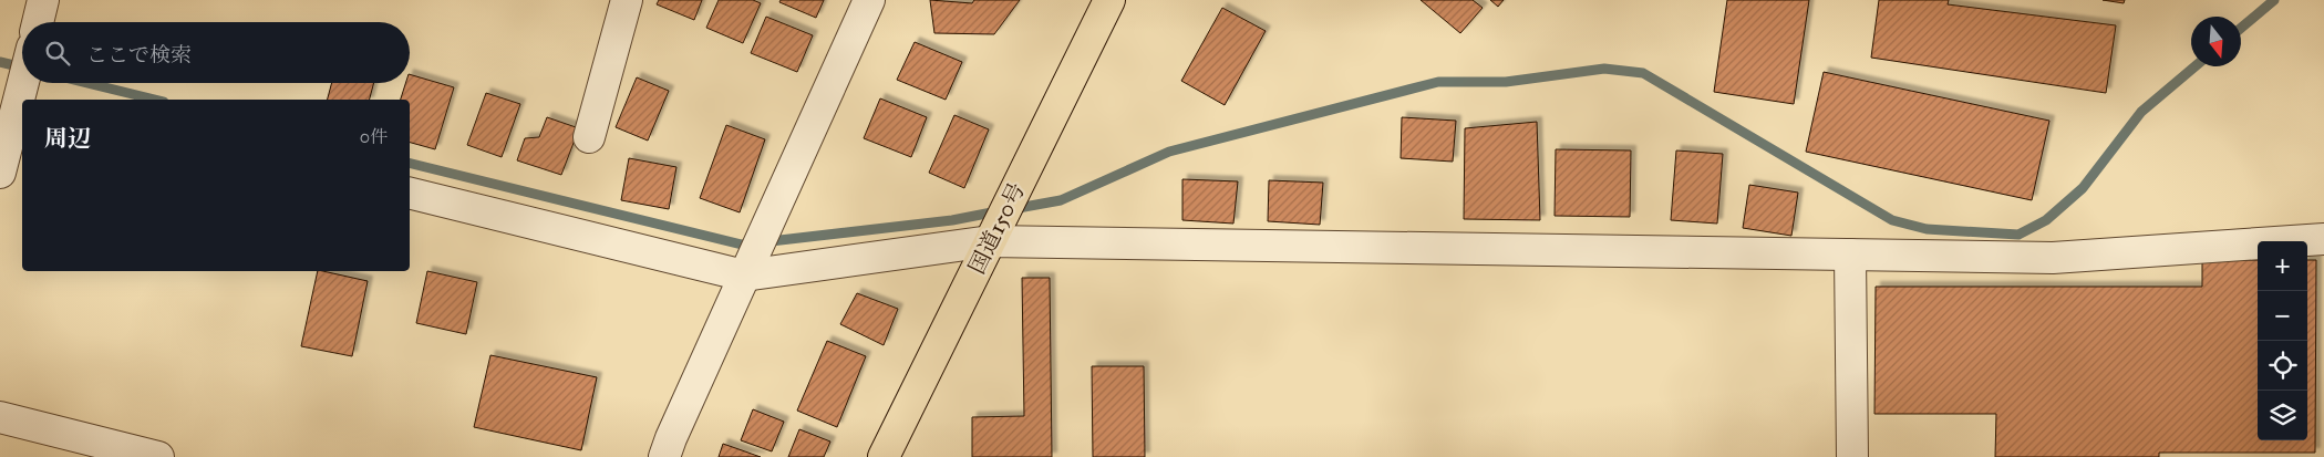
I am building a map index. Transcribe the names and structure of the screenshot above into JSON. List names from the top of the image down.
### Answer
{
  "streets": {
    "highway": ["国道150号"]
  },
  "north": "bottom",
  "page": {
    "search": "ここで検索",
    "heading": ["周辺", "0件"],
    "map_buttons": ["+", "−"]
  }
}
